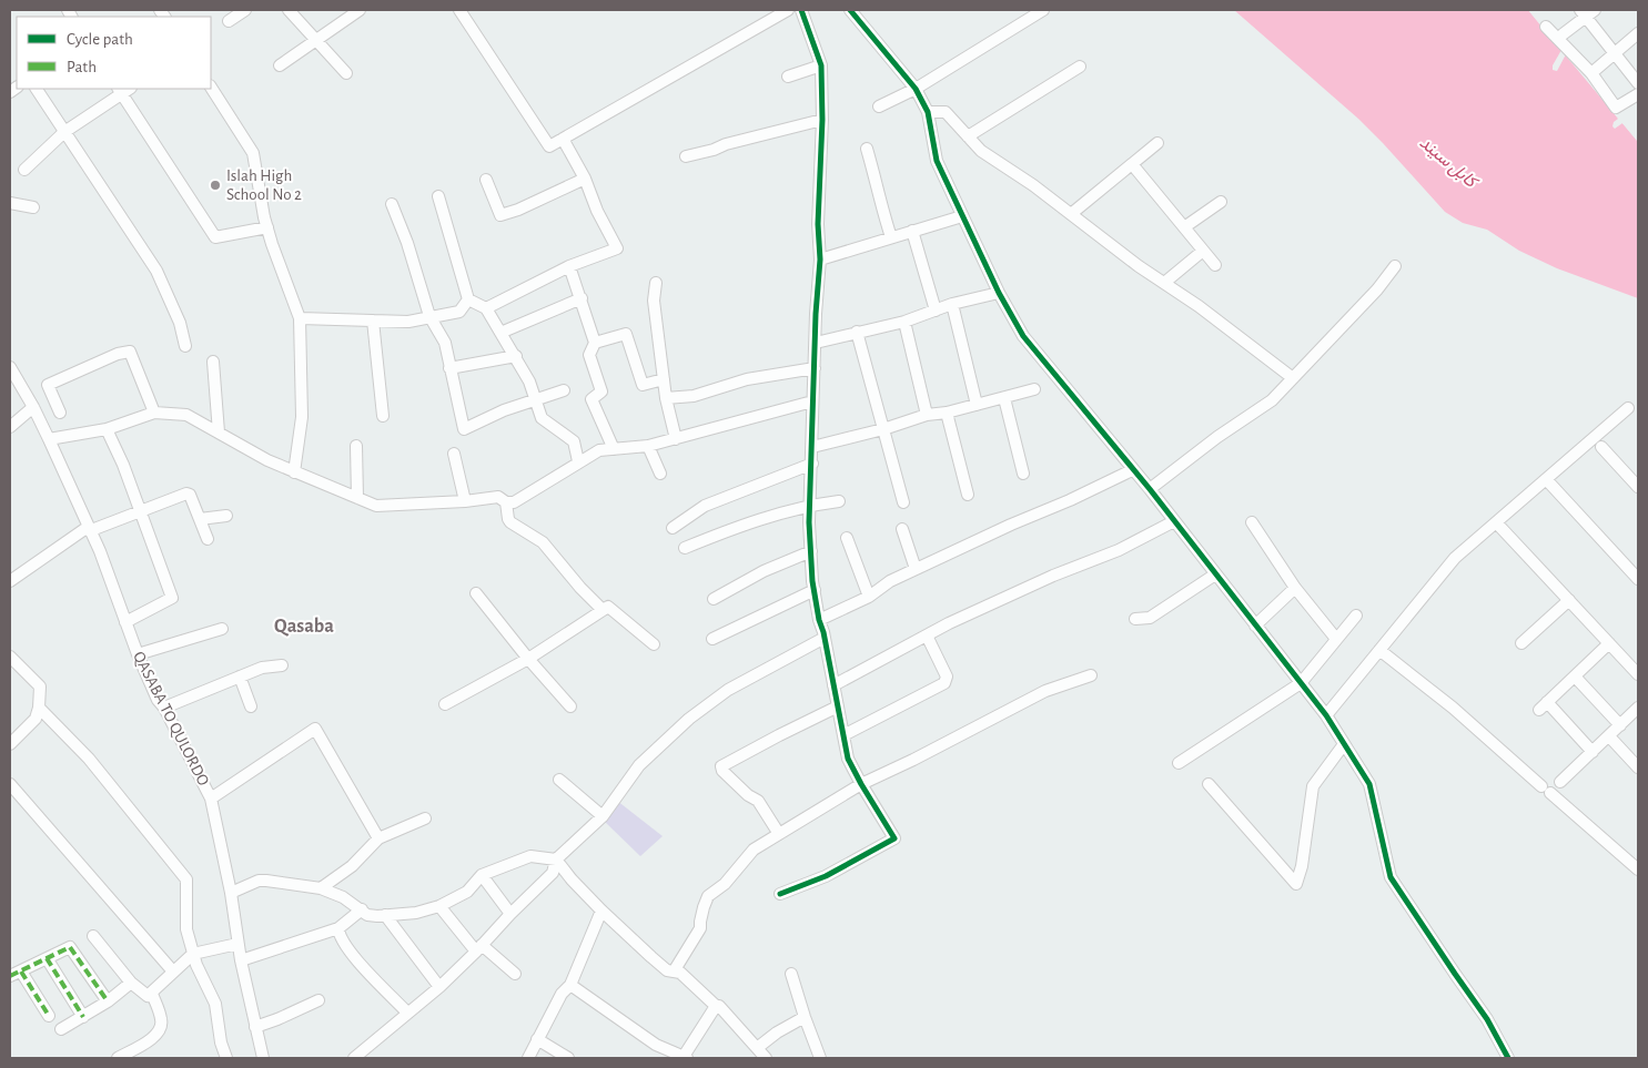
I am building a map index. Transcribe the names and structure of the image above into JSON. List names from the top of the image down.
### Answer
{
  "streets": {
    "street": ["QASABA TO QULORDO"]
  },
  "districts": ["Qasaba"],
  "water": ["کابل سيند"],
  "places": ["Islah High School No 2"],
  "legend": ["Cycle path", "Path"]
}
